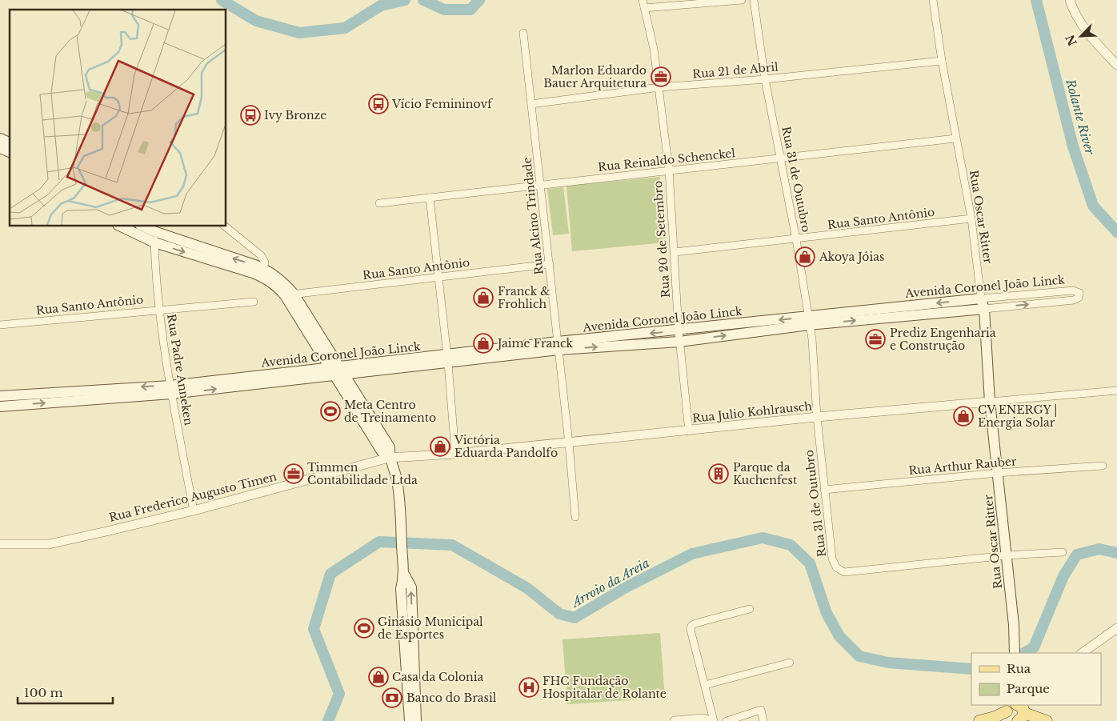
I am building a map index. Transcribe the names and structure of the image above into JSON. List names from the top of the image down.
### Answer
{
  "streets": {
    "main road": ["Rua Oscar Ritter", "Avenida Coronel João Linck"],
    "street": [
      "Rua 21 de Abril",
      "Rua Reinaldo Schenckel",
      "Rua 31 de Outubro",
      "Rua Alcino Trindade",
      "Rua Santo Antônio",
      "Rua 20 de Setembro",
      "Rua Padre Anneken",
      "Rua Julio Kohlrausch",
      "Rua Arthur Rauber",
      "Rua Frederico Augusto Timen"
    ]
  },
  "crossings": [
    ["Rua 21 de Abril", "Rua 31 de Outubro"],
    ["Rua 21 de Abril", "Rua Alcino Trindade"],
    ["Rua 21 de Abril", "Rua Oscar Ritter"],
    ["Rua 21 de Abril", "Rua 20 de Setembro"],
    ["Rua Reinaldo Schenckel", "Rua 31 de Outubro"],
    ["Rua Reinaldo Schenckel", "Rua Alcino Trindade"],
    ["Rua Reinaldo Schenckel", "Rua Oscar Ritter"],
    ["Rua Reinaldo Schenckel", "Rua 20 de Setembro"],
    ["Rua 31 de Outubro", "Rua Oscar Ritter"],
    ["Rua 31 de Outubro", "Rua Santo Antônio"],
    ["Rua 31 de Outubro", "Avenida Coronel João Linck"],
    ["Rua 31 de Outubro", "Rua Julio Kohlrausch"],
    ["Rua 31 de Outubro", "Rua Arthur Rauber"],
    ["Rua Alcino Trindade", "Rua Santo Antônio"],
    ["Rua Alcino Trindade", "Avenida Coronel João Linck"],
    ["Rua Alcino Trindade", "Rua Julio Kohlrausch"],
    ["Rua Oscar Ritter", "Rua Santo Antônio"],
    ["Rua Oscar Ritter", "Avenida Coronel João Linck"],
    ["Rua Oscar Ritter", "Rua Julio Kohlrausch"],
    ["Rua Oscar Ritter", "Rua Arthur Rauber"],
    ["Rua Santo Antônio", "Rua 20 de Setembro"],
    ["Rua Santo Antônio", "Rua Padre Anneken"],
    ["Rua 20 de Setembro", "Avenida Coronel João Linck"],
    ["Rua 20 de Setembro", "Rua Julio Kohlrausch"],
    ["Avenida Coronel João Linck", "Rua Padre Anneken"],
    ["Rua Padre Anneken", "Rua Frederico Augusto Timen"],
    ["Rua Julio Kohlrausch", "Rua Frederico Augusto Timen"]
  ],
  "water": ["Rolante River", "Arroio da Areia"],
  "places": {
    "office": ["Marlon Eduardo Bauer Arquitetura", "Prediz Engenharia e Construção", "Timmen Contabilidade Ltda"],
    "bus stop": ["Vício Femininovf", "Ivy Bronze"],
    "shop": [
      "Akoya Jóias",
      "Franck & Frohlich",
      "Jaime Franck",
      "CV ENERGY | Energia Solar",
      "Victória Eduarda Pandolfo",
      "Casa da Colonia"
    ],
    "sports": ["Meta Centro de Treinamento", "Ginásio Municipal de Esportes"],
    "building": ["Parque da Kuchenfest"],
    "hospital": ["FHC Fundação Hospitalar de Rolante"],
    "bank": ["Banco do Brasil"]
  },
  "legend": ["Rua", "Parque"],
  "scale_bar": "100 m",
  "north": "bottom left"
}
